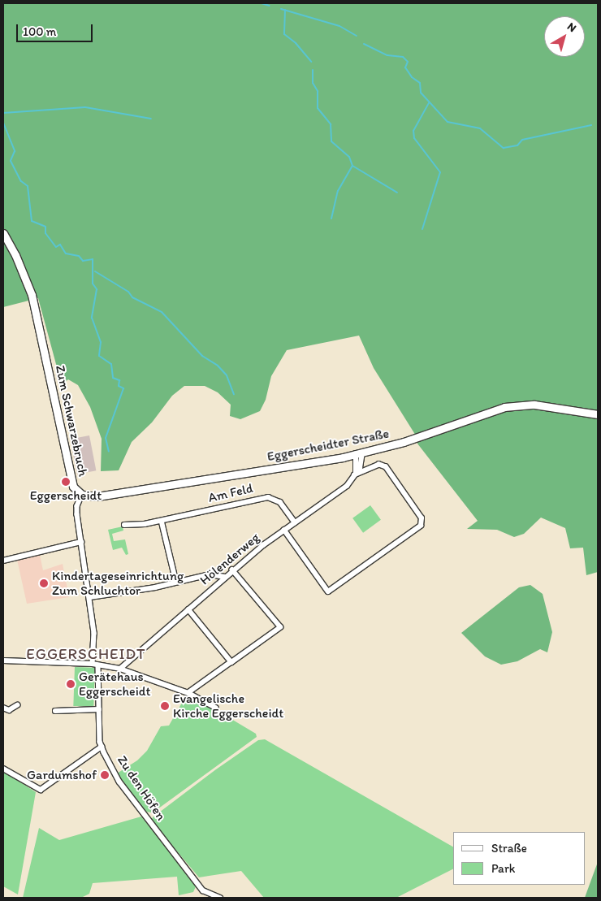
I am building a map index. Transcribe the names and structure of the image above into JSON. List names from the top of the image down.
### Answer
{
  "streets": {
    "street": [
      "Zum Schwarzebruch",
      "Eggerscheidter Straße",
      "Am Feld",
      "Hölenderweg",
      "Zu den Höfen"
    ]
  },
  "crossings": [
    ["Zum Schwarzebruch", "Eggerscheidter Straße"],
    ["Eggerscheidter Straße", "Hölenderweg"],
    ["Am Feld", "Hölenderweg"]
  ],
  "districts": ["EGGERSCHEIDT"],
  "places": [
    "Eggerscheidt",
    "Kindertageseinrichtung Zum Schluchtor",
    "Gerätehaus Eggerscheidt",
    "Evangelische Kirche Eggerscheidt",
    "Gardumshof"
  ],
  "legend": ["Straße", "Park"],
  "scale_bar": "100 m",
  "north": "top right"
}
